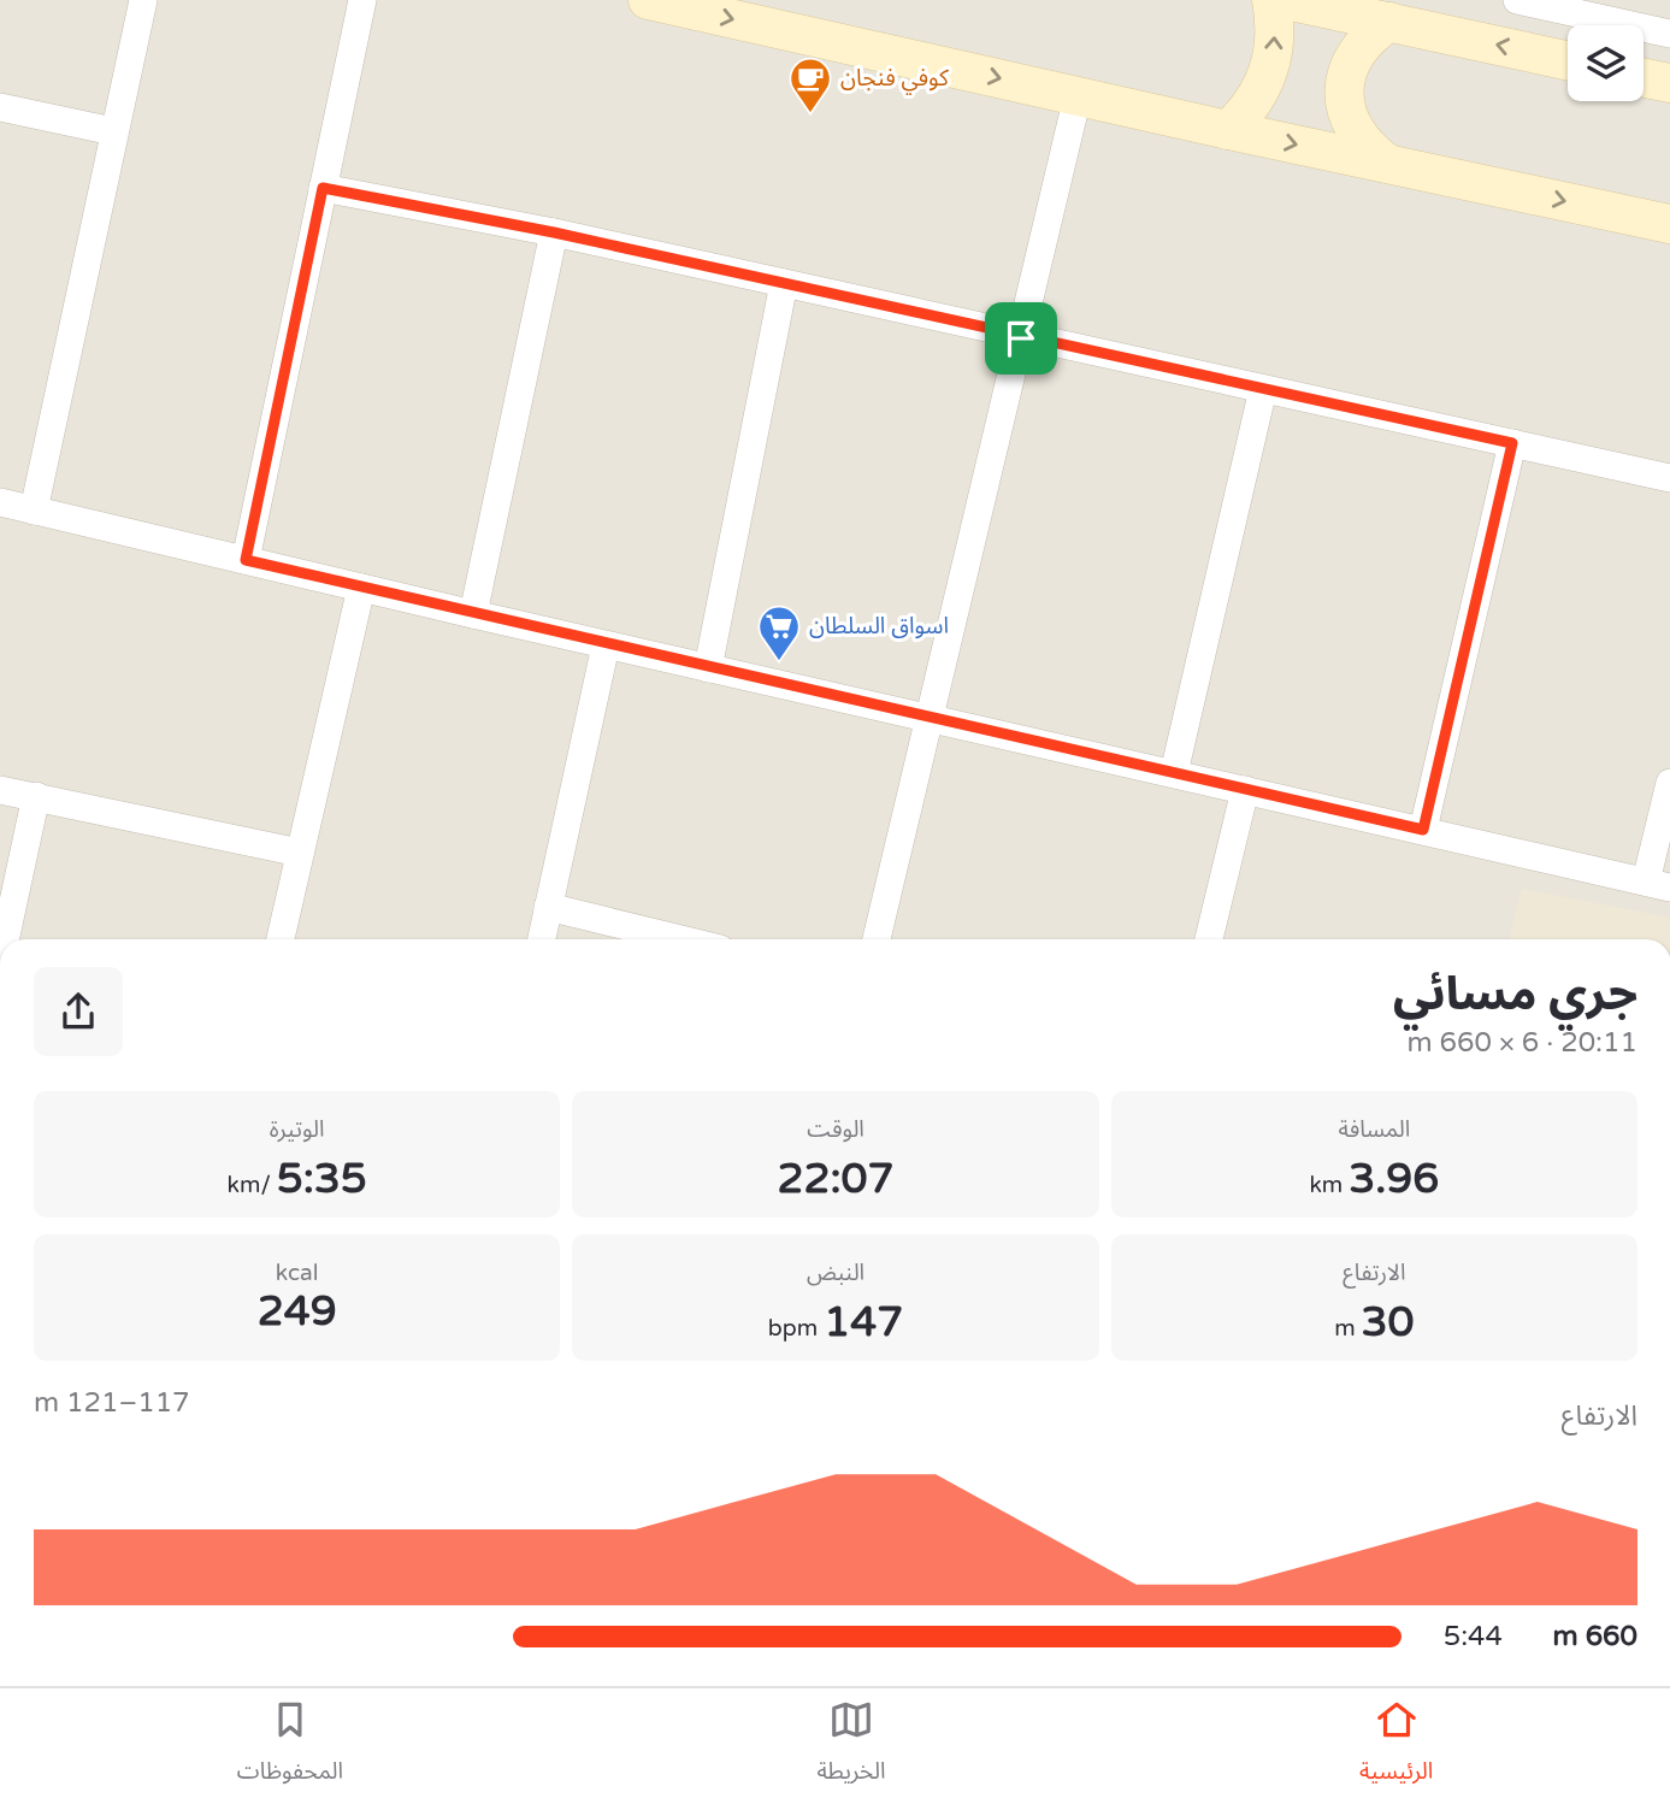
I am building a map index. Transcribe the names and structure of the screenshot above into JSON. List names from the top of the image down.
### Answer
{
  "places": {
    "cafe": ["كوفي فنجان"],
    "supermarket": ["اسواق السلطان"]
  },
  "page": {
    "heading": ["جري مسائي", "20:11 · 6 × 660 m"],
    "stats": [
      ["المسافة", "3.96 km"],
      ["الوقت", "22:07"],
      ["الوتيرة", "5:35 /km"],
      ["الارتفاع", "30 m"],
      ["النبض", "147 bpm"],
      ["kcal", "249"]
    ],
    "chart": ["الارتفاع", "117–121 m"],
    "list": [
      {
        "name": "660 m",
        "note": "5:44"
      }
    ],
    "tabs": ["الرئيسية", "الخريطة", "المحفوظات"]
  }
}
